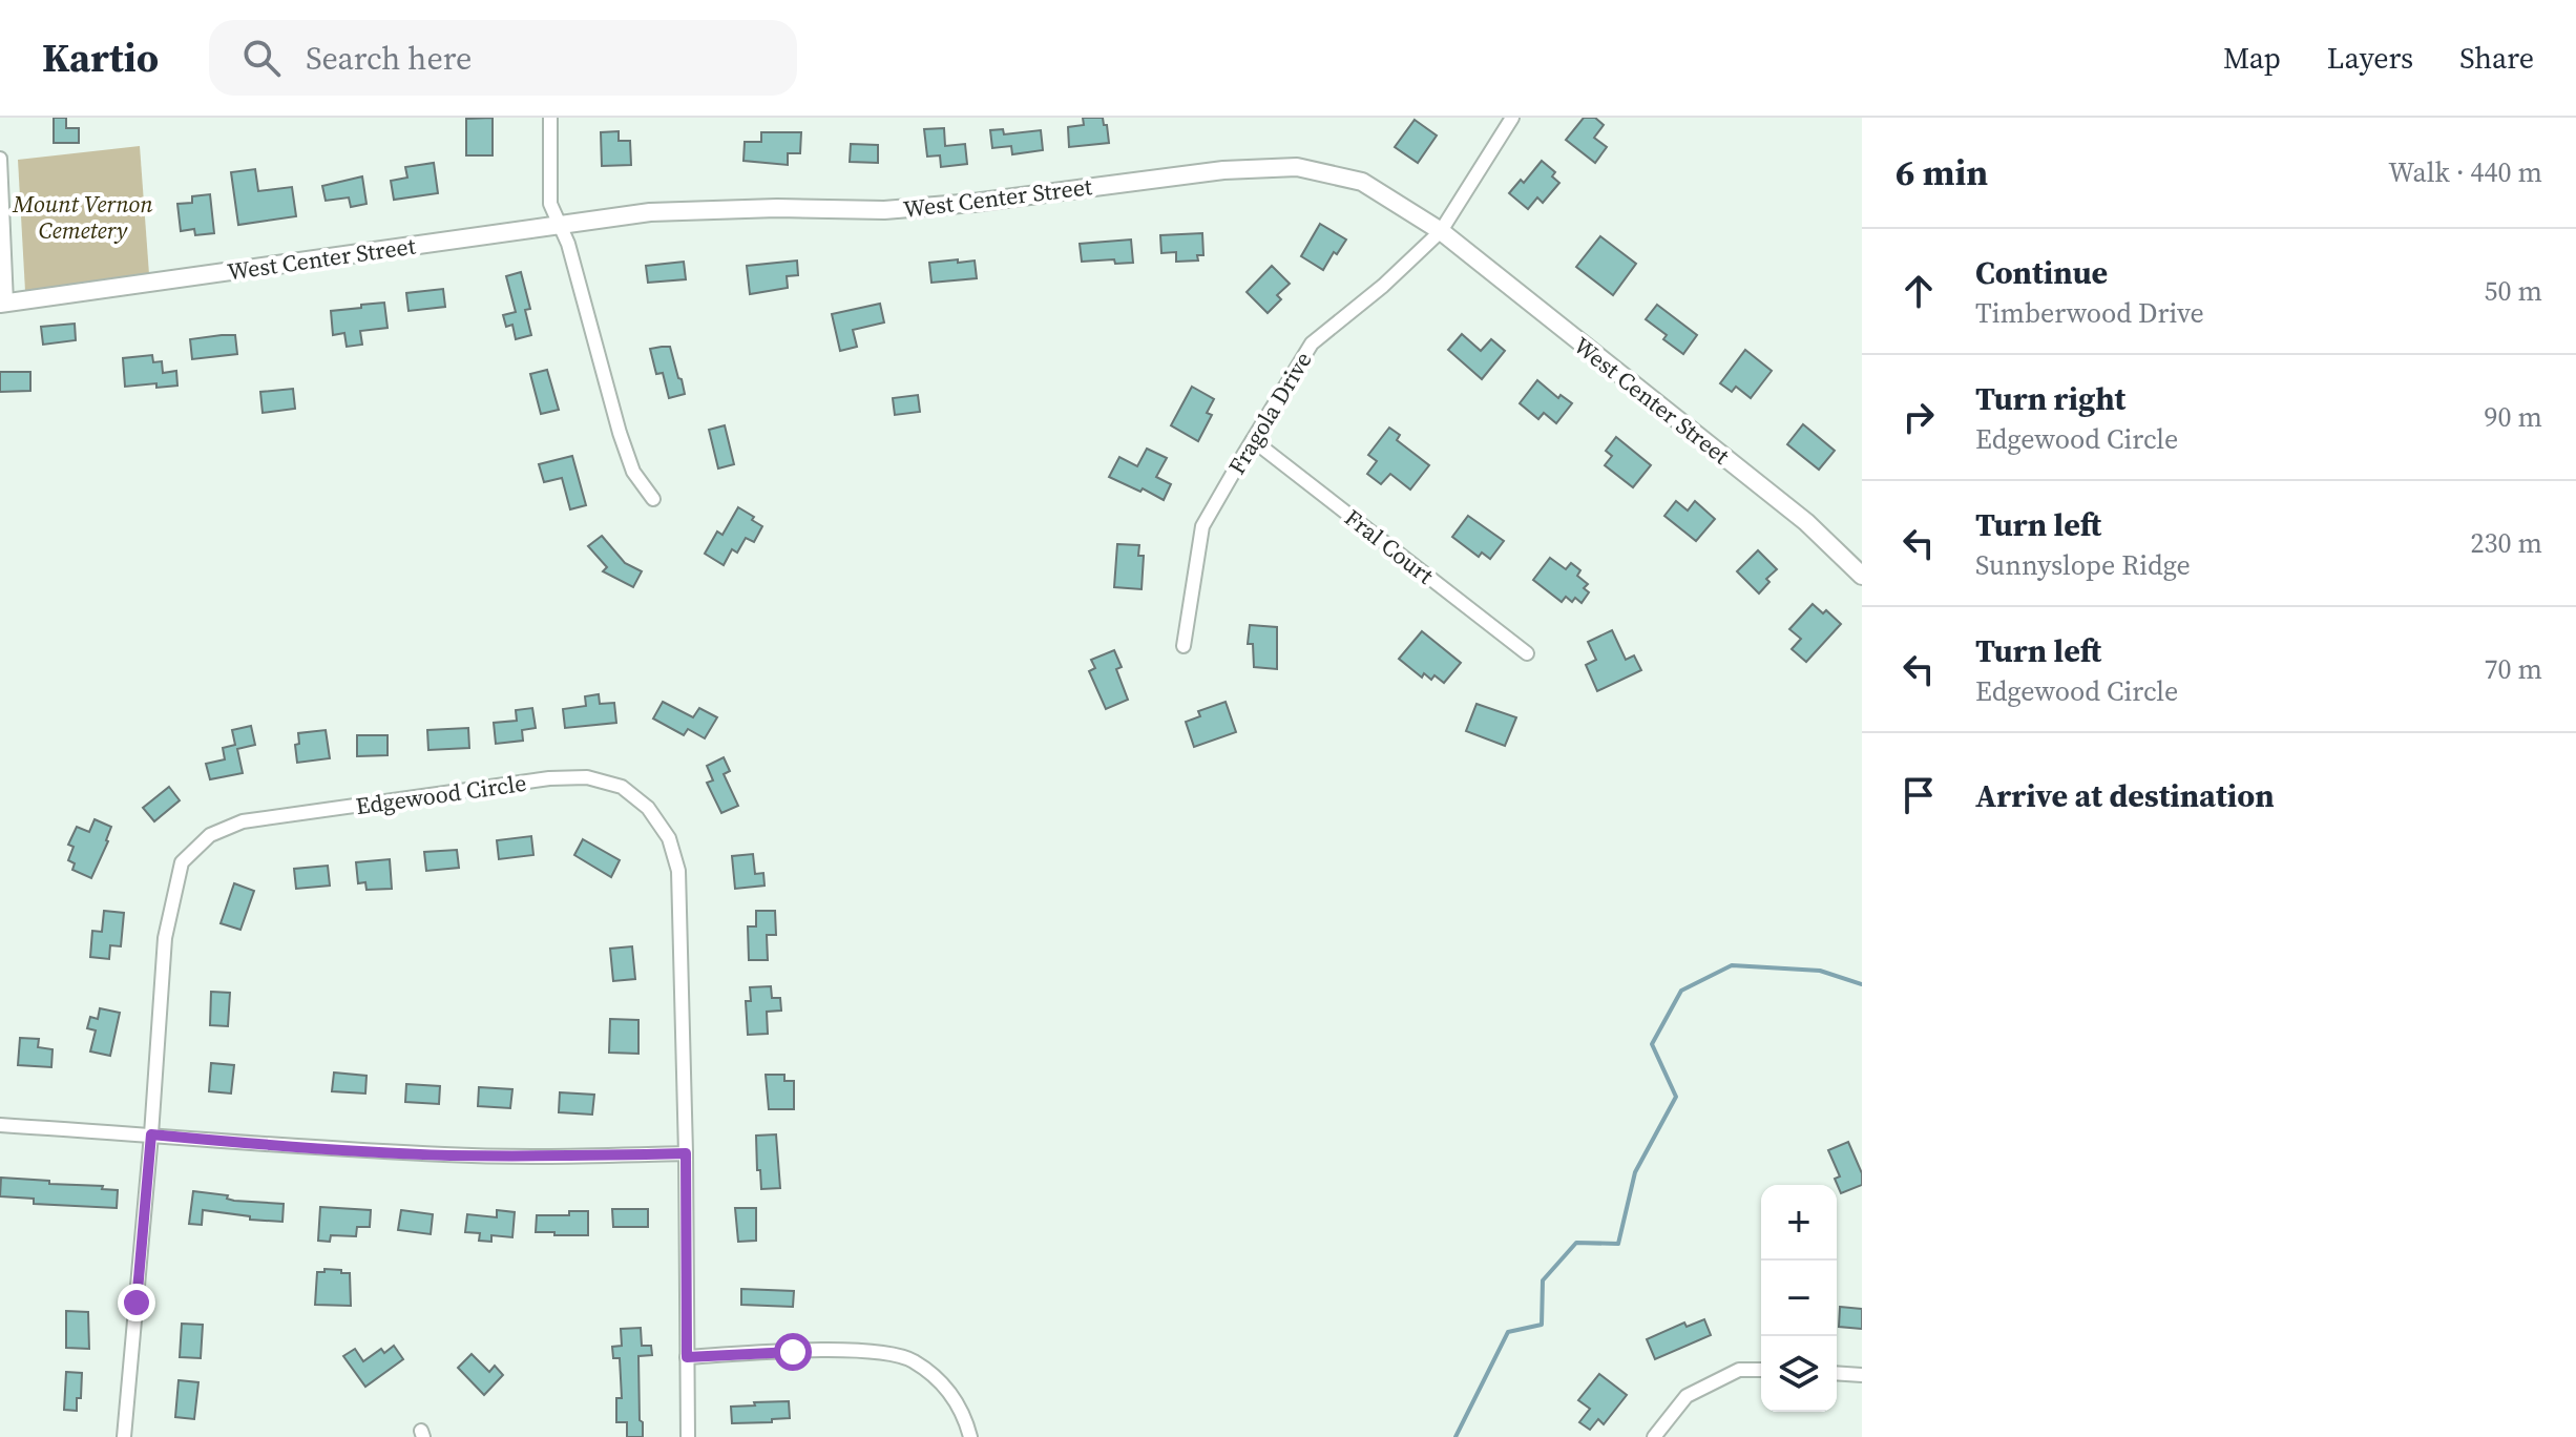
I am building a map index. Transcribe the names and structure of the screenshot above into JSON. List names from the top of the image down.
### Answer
{
  "streets": {
    "street": [
      "West Center Street",
      "Fragola Drive",
      "Fral Court",
      "Edgewood Circle"
    ]
  },
  "crossings": [
    ["West Center Street", "Fragola Drive"],
    ["Fragola Drive", "Fral Court"]
  ],
  "parks": ["Mount Vernon Cemetery"],
  "page": {
    "header": "Kartio",
    "search": "Search here",
    "nav": ["Map", "Layers", "Share"],
    "heading": ["6 min", "Walk · 440 m"],
    "list": [
      ["Continue", "Timberwood Drive", "50 m"],
      ["Turn right", "Edgewood Circle", "90 m"],
      ["Turn left", "Sunnyslope Ridge", "230 m"],
      ["Turn left", "Edgewood Circle", "70 m"],
      "Arrive at destination"
    ],
    "map_buttons": ["+", "−"]
  }
}
